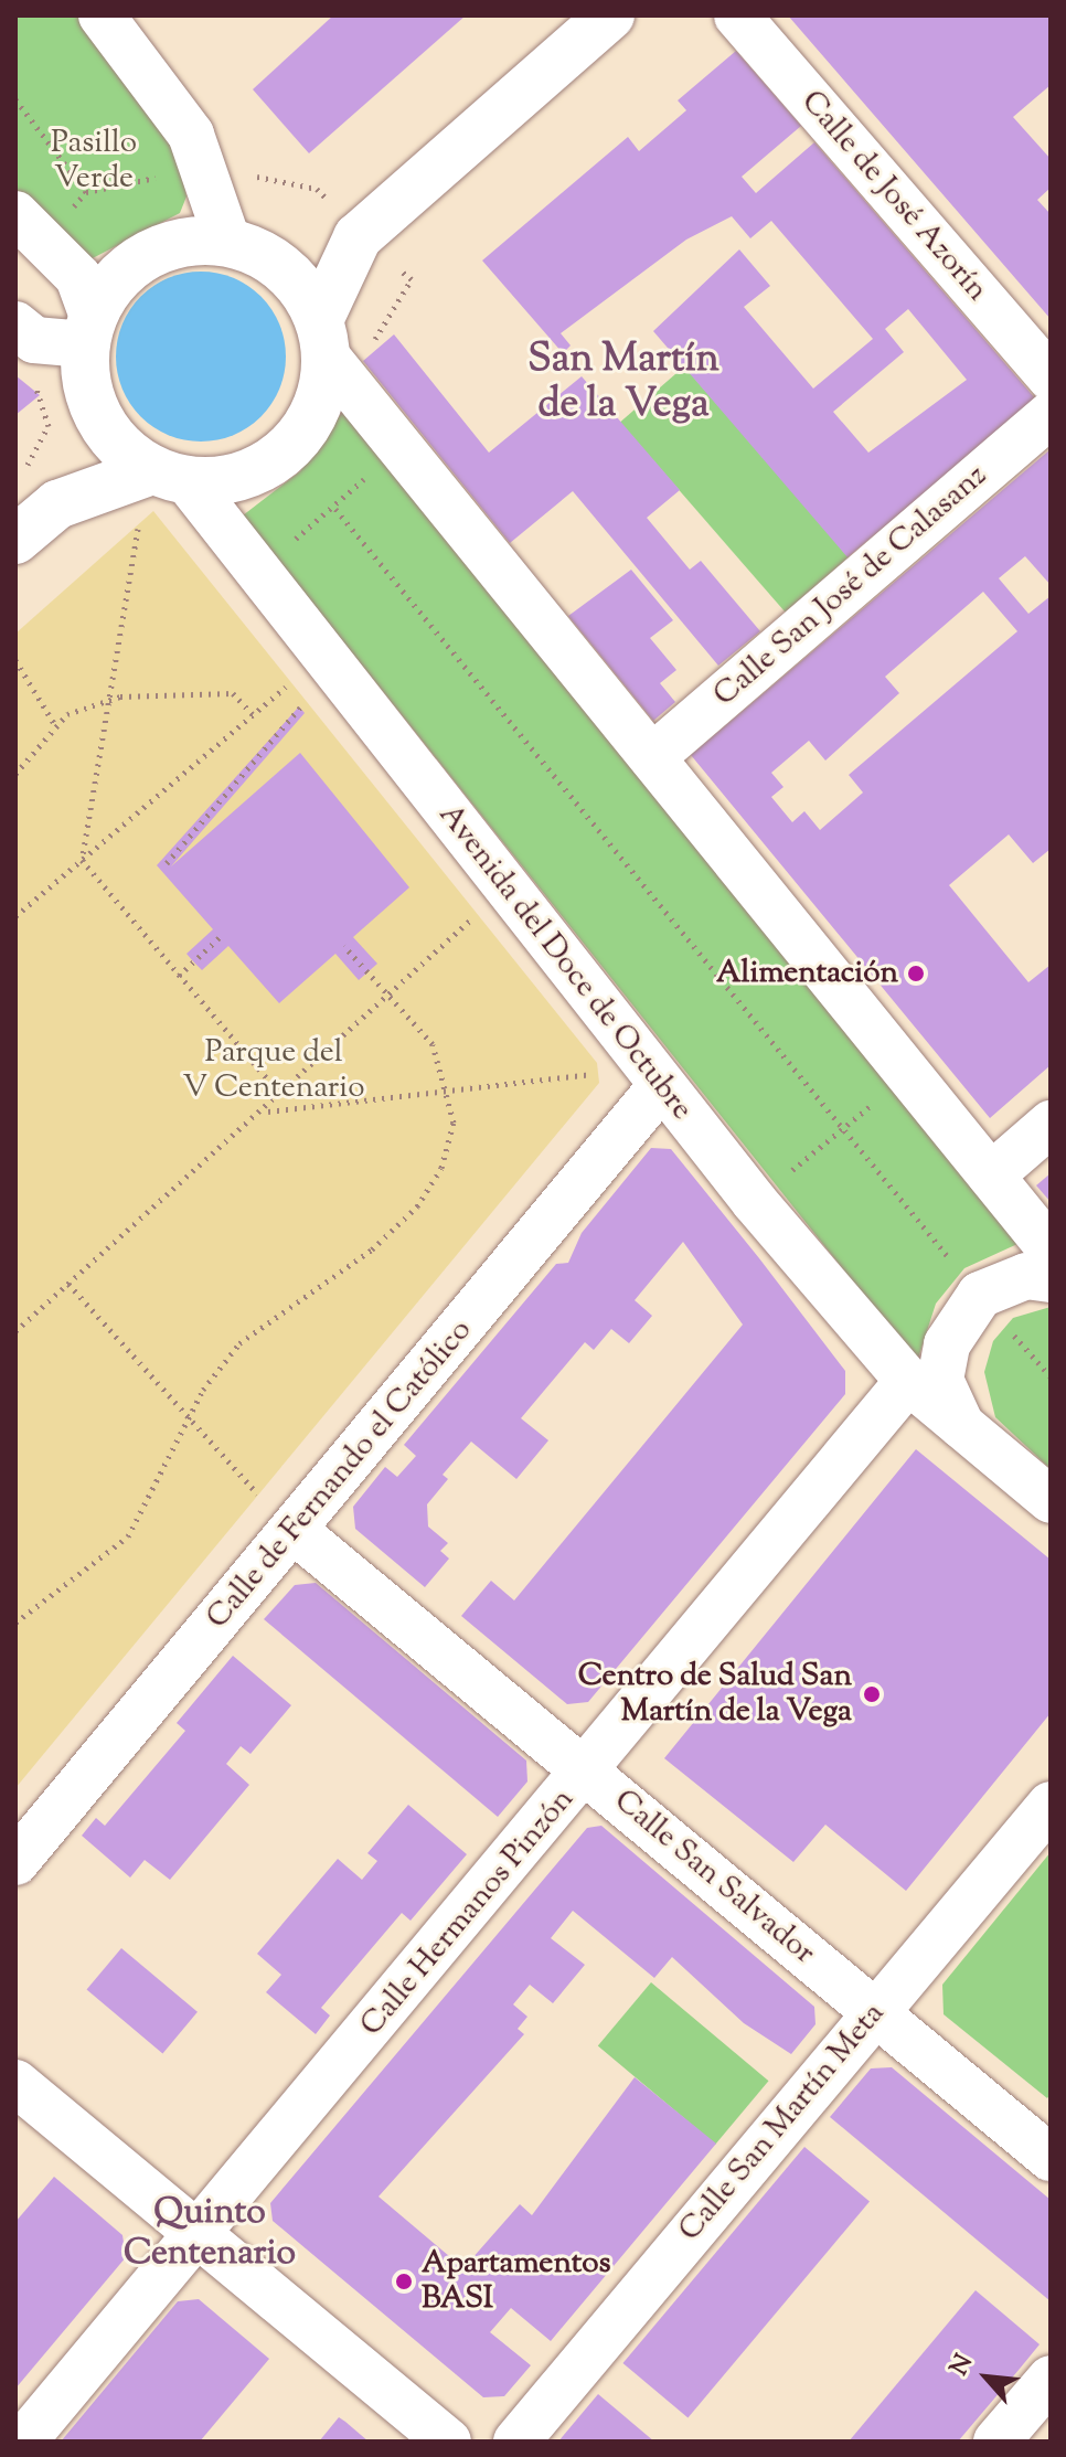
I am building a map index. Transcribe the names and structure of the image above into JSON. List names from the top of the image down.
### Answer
{
  "streets": {
    "street": [
      "Calle de José Azorín",
      "Calle San José de Calasanz",
      "Avenida del Doce de Octubre",
      "Calle de Fernando el Católico",
      "Calle San Salvador",
      "Calle Hermanos Pinzón",
      "Calle San Martín Meta"
    ]
  },
  "crossings": [
    ["Avenida del Doce de Octubre", "Calle de Fernando el Católico"],
    ["Avenida del Doce de Octubre", "Calle Hermanos Pinzón"],
    ["Calle de Fernando el Católico", "Calle San Salvador"],
    ["Calle San Salvador", "Calle Hermanos Pinzón"],
    ["Calle San Salvador", "Calle San Martín Meta"]
  ],
  "districts": ["San Martín de la Vega", "Quinto Centenario"],
  "parks": ["Pasillo Verde", "Parque del V Centenario"],
  "places": ["Alimentación", "Centro de Salud San Martín de la Vega", "Apartamentos BASI"],
  "north": "top left"
}
